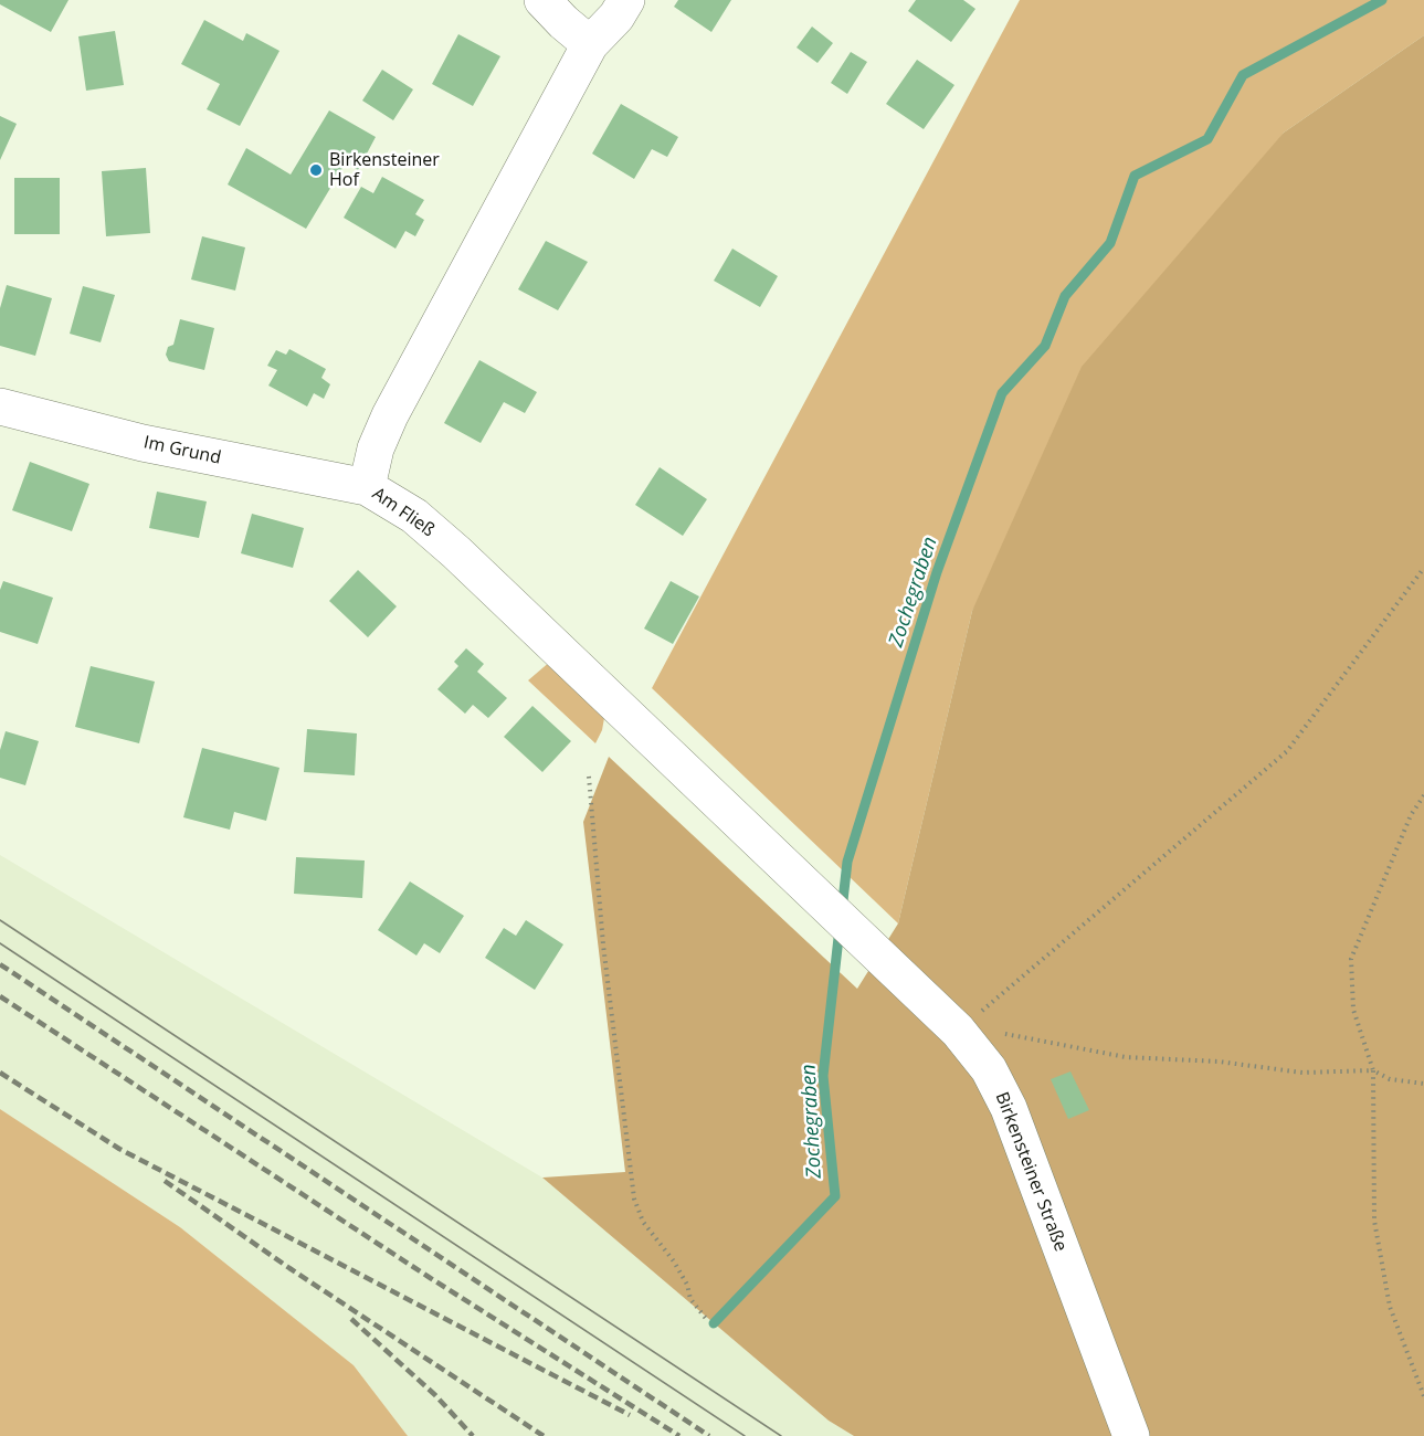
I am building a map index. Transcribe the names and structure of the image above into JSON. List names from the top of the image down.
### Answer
{
  "streets": {
    "street": ["Im Grund", "Am Fließ", "Birkensteiner Straße"]
  },
  "crossings": [
    ["Im Grund", "Am Fließ"],
    ["Am Fließ", "Birkensteiner Straße"]
  ],
  "water": ["Zochegraben"],
  "places": ["Birkensteiner Hof"]
}
